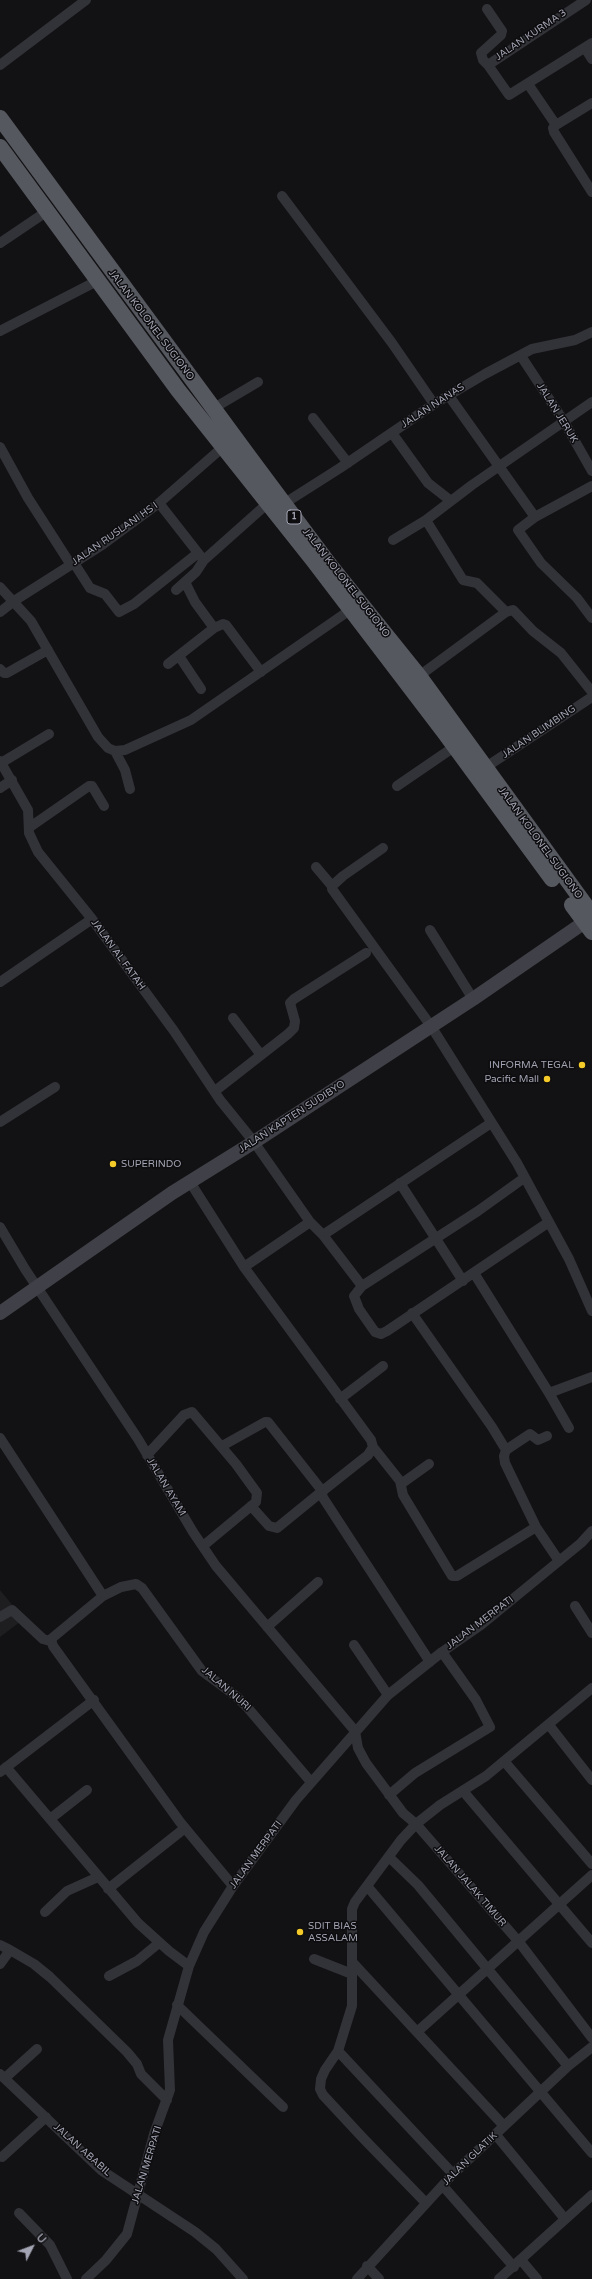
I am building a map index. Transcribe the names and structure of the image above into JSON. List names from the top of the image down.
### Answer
{
  "streets": {
    "highway": ["JALAN KOLONEL SUGIONO", "1"],
    "main road": ["JALAN KAPTEN SUDIBYO"],
    "street": [
      "JALAN KURMA 3",
      "JALAN NANAS",
      "JALAN JERUK",
      "JALAN RUSLANI HS I",
      "JALAN BLIMBING",
      "JALAN AL FATAH",
      "JALAN AYAM",
      "JALAN MERPATI",
      "JALAN NURI",
      "JALAN JALAK TIMUR",
      "JALAN ABABIL",
      "JALAN GLATIK"
    ]
  },
  "crossings": [
    ["JALAN KOLONEL SUGIONO", "JALAN NANAS"],
    ["JALAN KOLONEL SUGIONO", "JALAN RUSLANI HS I"],
    ["JALAN KOLONEL SUGIONO", "JALAN BLIMBING"],
    ["JALAN KOLONEL SUGIONO", "JALAN KAPTEN SUDIBYO"],
    ["JALAN NANAS", "JALAN JERUK"],
    ["JALAN AL FATAH", "JALAN KAPTEN SUDIBYO"],
    ["JALAN KAPTEN SUDIBYO", "JALAN AYAM"],
    ["JALAN AYAM", "JALAN MERPATI"],
    ["JALAN AYAM", "JALAN JALAK TIMUR"],
    ["JALAN MERPATI", "JALAN NURI"],
    ["JALAN MERPATI", "JALAN JALAK TIMUR"],
    ["JALAN MERPATI", "JALAN ABABIL"]
  ],
  "places": [
    "INFORMA TEGAL",
    "Pacific Mall",
    "SUPERINDO",
    "SDIT BIAS ASSALAM"
  ],
  "north": "top right"
}
